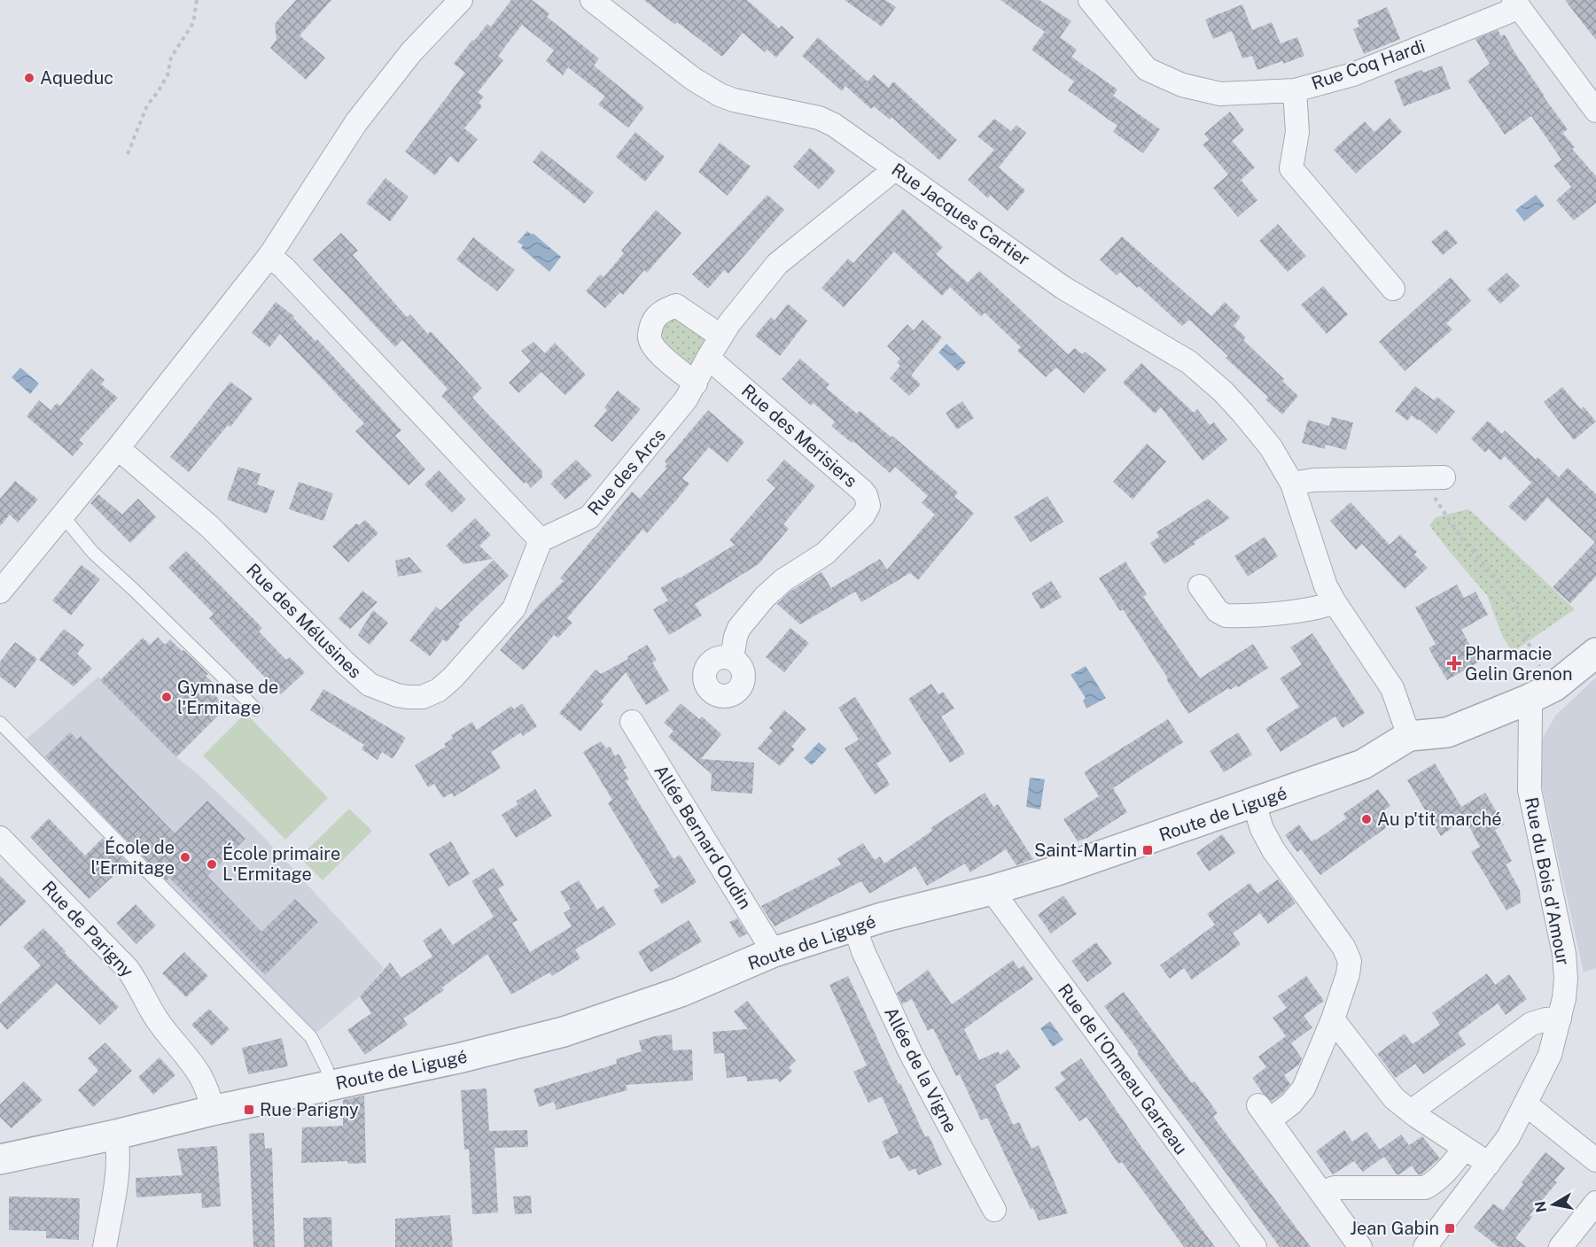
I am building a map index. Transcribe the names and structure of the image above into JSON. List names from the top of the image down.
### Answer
{
  "streets": {
    "street": [
      "Rue Coq Hardi",
      "Rue Jacques Cartier",
      "Rue des Merisiers",
      "Rue des Arcs",
      "Rue des Mélusines",
      "Route de Ligugé",
      "Allée Bernard Oudin",
      "Rue du Bois d'Amour",
      "Rue de Parigny",
      "Rue de l'Ormeau Garreau",
      "Allée de la Vigne"
    ]
  },
  "crossings": [
    ["Rue Jacques Cartier", "Rue des Arcs"],
    ["Rue Jacques Cartier", "Route de Ligugé"],
    ["Rue des Merisiers", "Rue des Arcs"],
    ["Rue des Arcs", "Rue des Mélusines"],
    ["Route de Ligugé", "Allée Bernard Oudin"],
    ["Route de Ligugé", "Rue du Bois d'Amour"],
    ["Route de Ligugé", "Rue de Parigny"],
    ["Route de Ligugé", "Rue de l'Ormeau Garreau"],
    ["Route de Ligugé", "Allée de la Vigne"]
  ],
  "places": {
    "other": [
      "Aqueduc",
      "Gymnase de l'Ermitage",
      "Au p'tit marché",
      "École de l'Ermitage",
      "École primaire L'Ermitage"
    ],
    "health": ["Pharmacie Gelin Grenon"],
    "transit": ["Saint-Martin", "Rue Parigny", "Jean Gabin"]
  },
  "north": "left"
}
